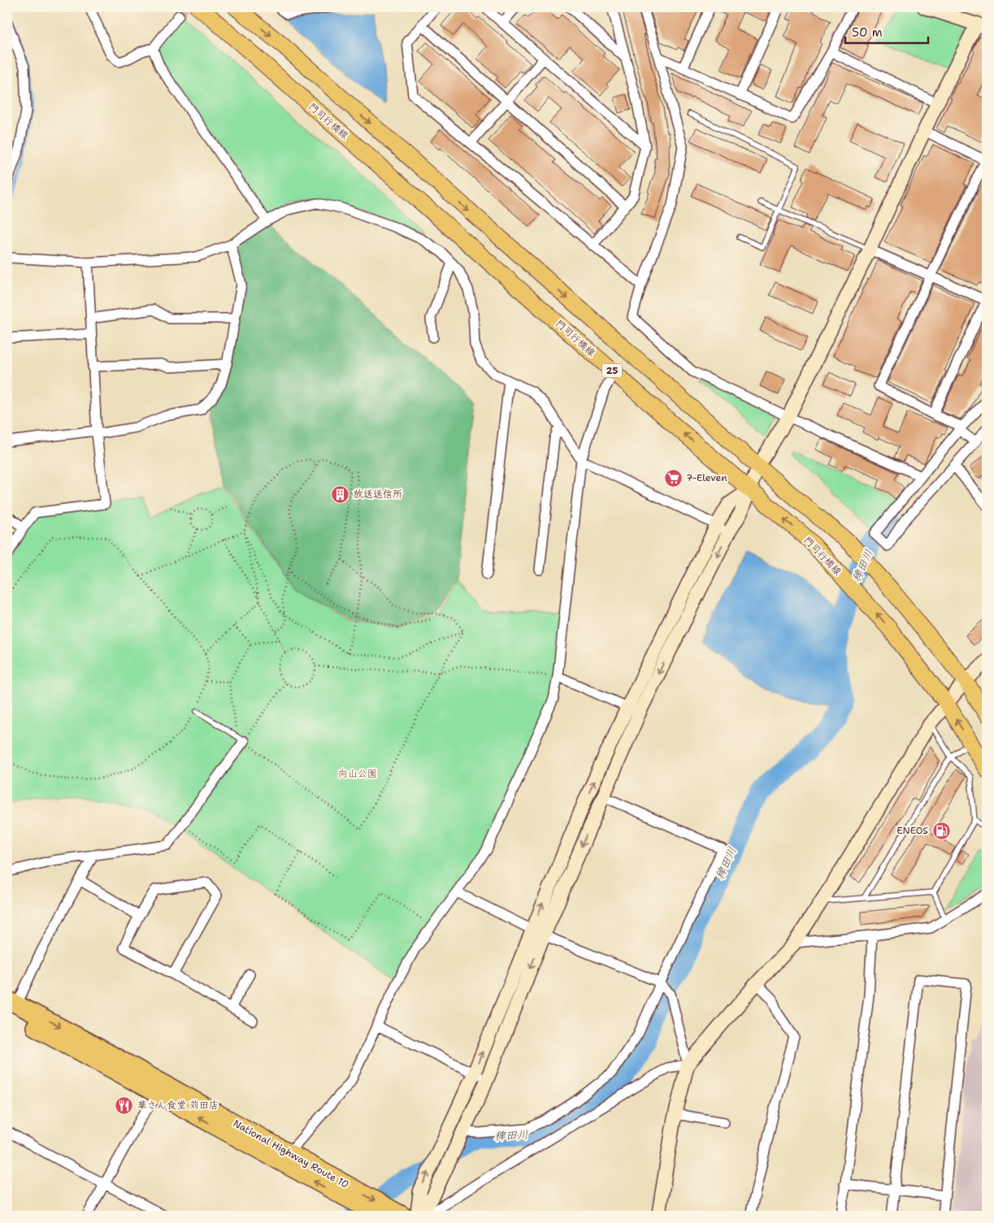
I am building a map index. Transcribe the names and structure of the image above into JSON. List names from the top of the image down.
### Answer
{
  "streets": {
    "highway": ["National Highway Route 10"],
    "main road": ["門司行橋線", "25"]
  },
  "water": ["稗田川"],
  "parks": ["向山公園"],
  "places": {
    "supermarket": ["7-Eleven"],
    "building": ["放送送信所"],
    "fuel station": ["ENEOS"],
    "restaurant": ["華さん食堂 苅田店"]
  },
  "scale_bar": "50 m"
}
